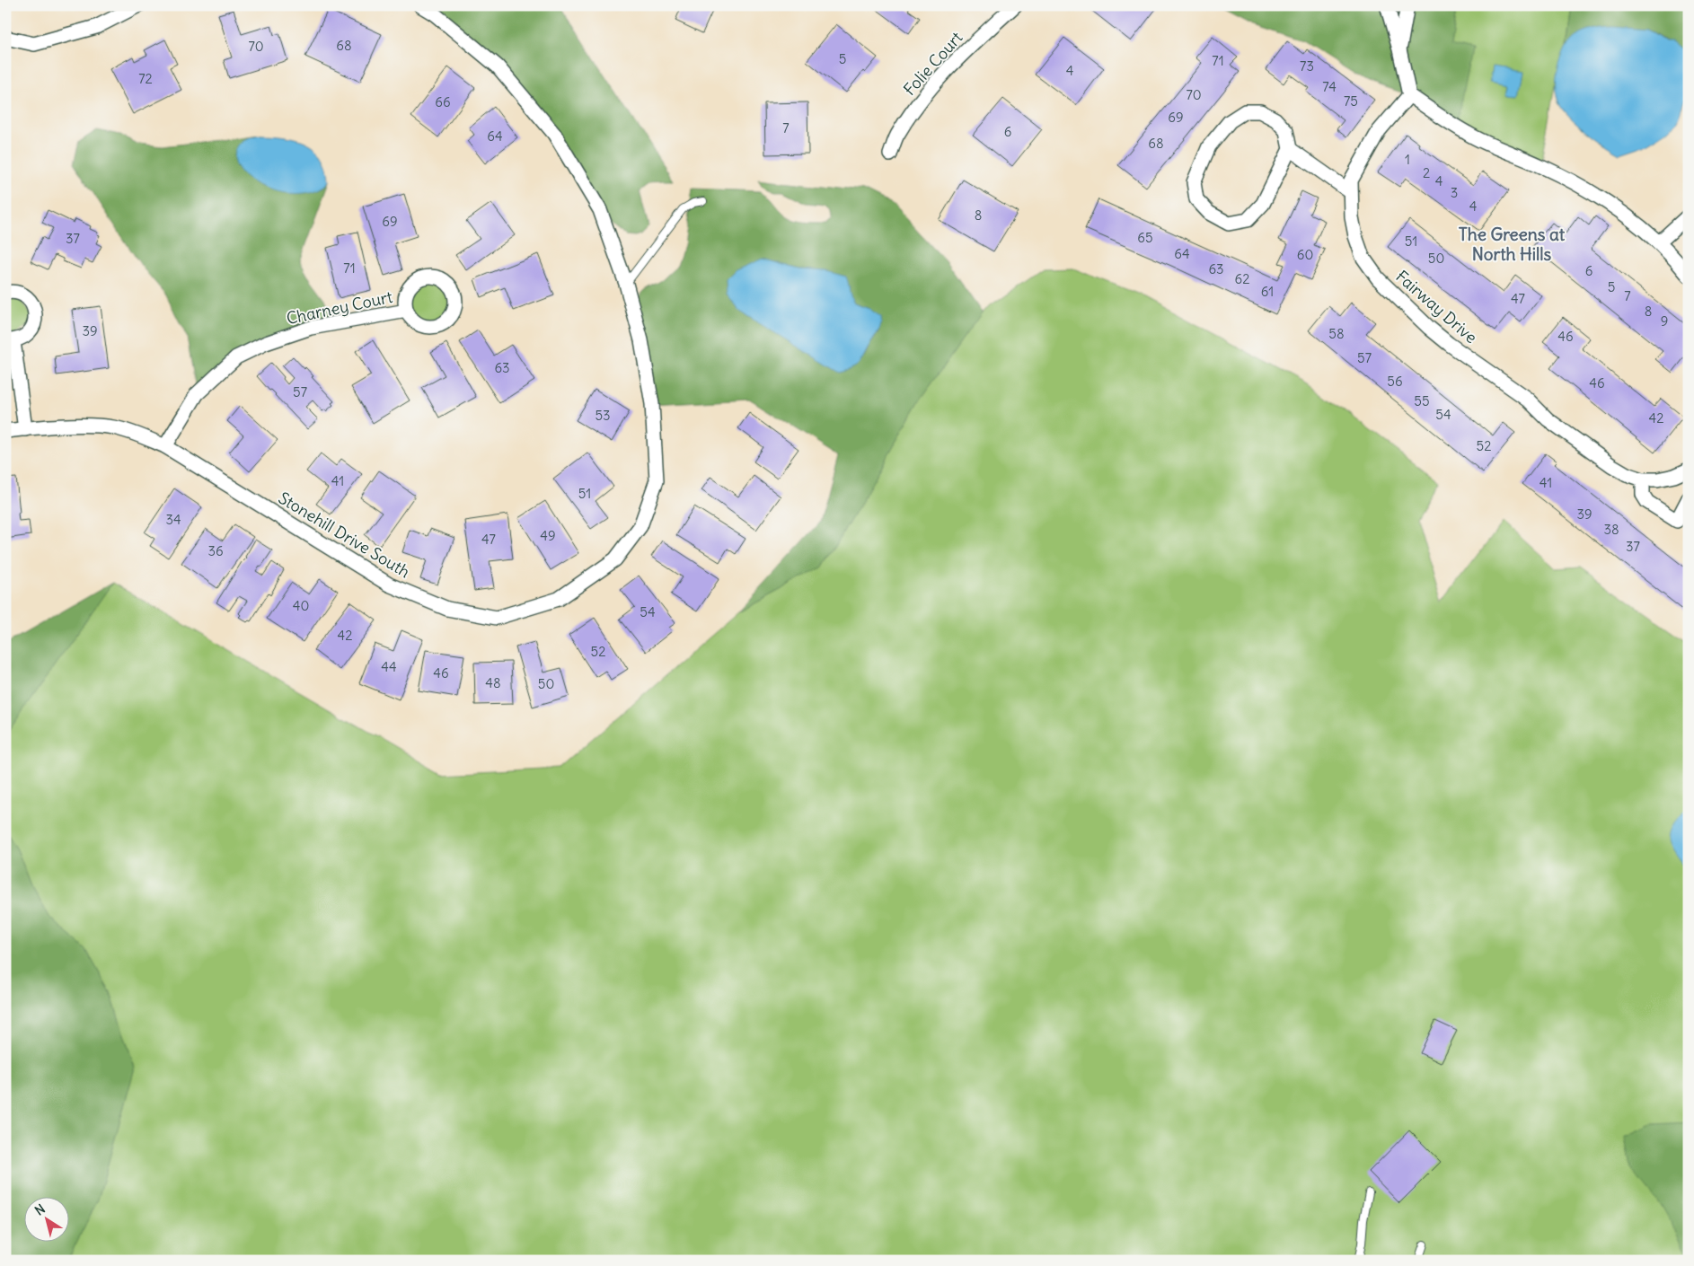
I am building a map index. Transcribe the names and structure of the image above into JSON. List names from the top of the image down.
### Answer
{
  "streets": {
    "street": [
      "Folie Court",
      "Fairway Drive",
      "Charney Court",
      "Stonehill Drive South"
    ]
  },
  "crossings": [
    ["Charney Court", "Stonehill Drive South"]
  ],
  "districts": ["The Greens at North Hills"],
  "house_numbers": [
    "68",
    "70",
    "5",
    "71",
    "73",
    "4",
    "72",
    "74",
    "70",
    "75",
    "66",
    "69",
    "7",
    "6",
    "64",
    "68",
    "1",
    "2",
    "4",
    "3",
    "4",
    "8",
    "69",
    "65",
    "37",
    "51",
    "64",
    "60",
    "50",
    "71",
    "63",
    "6",
    "62",
    "5",
    "61",
    "7",
    "47",
    "8",
    "9",
    "39",
    "58",
    "46",
    "57",
    "63",
    "56",
    "46",
    "57",
    "55",
    "54",
    "53",
    "42",
    "52",
    "41",
    "41",
    "51",
    "39",
    "34",
    "38",
    "49",
    "47",
    "37",
    "36",
    "40",
    "54",
    "42",
    "52",
    "44",
    "46",
    "48",
    "50"
  ],
  "north": "top left"
}
